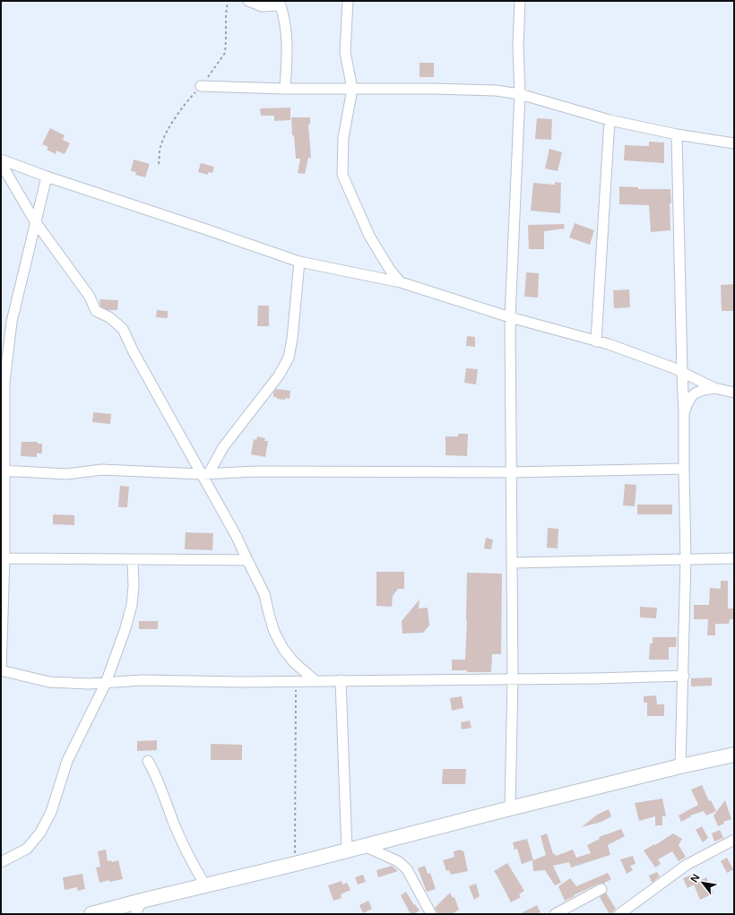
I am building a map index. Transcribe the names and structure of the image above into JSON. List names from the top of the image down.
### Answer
{
  "north": "top left"
}
